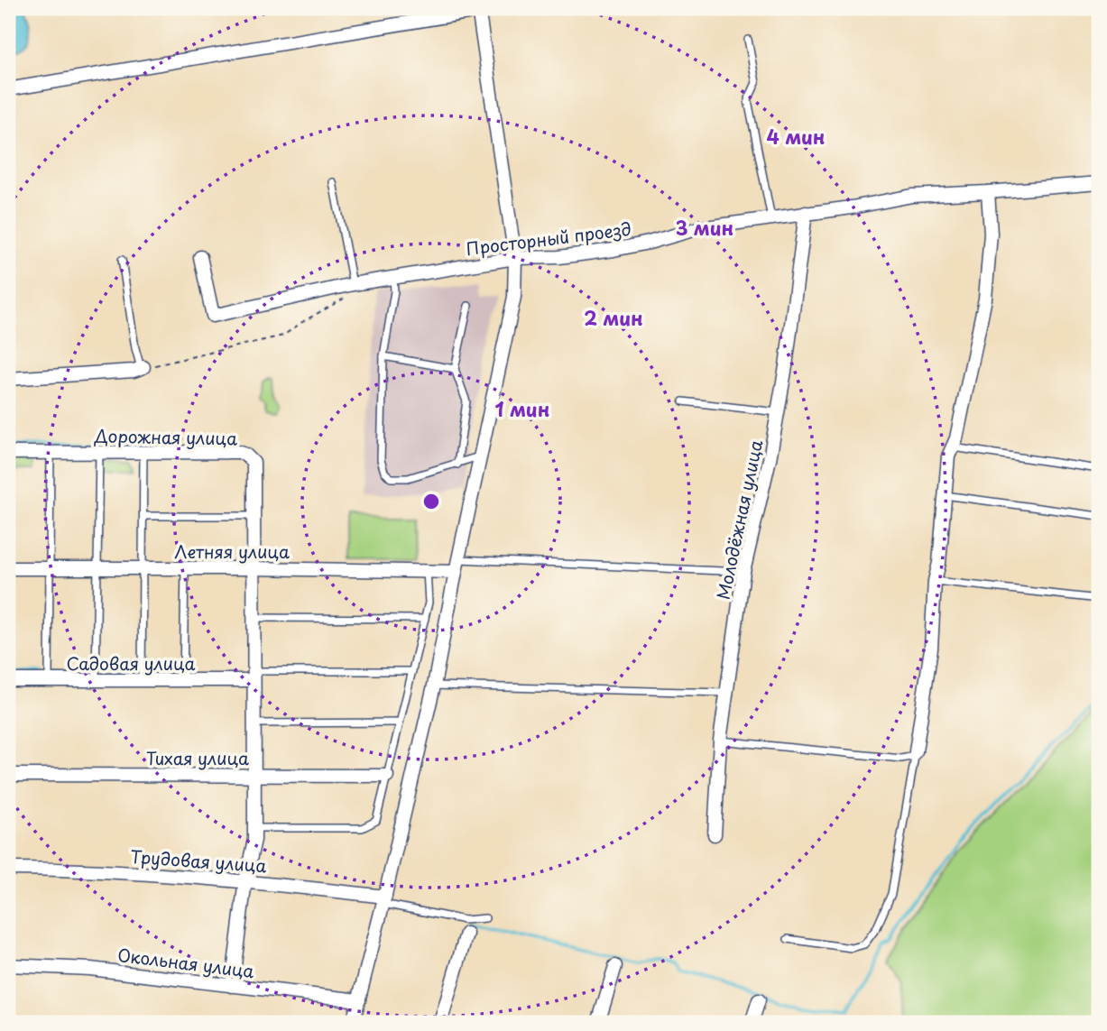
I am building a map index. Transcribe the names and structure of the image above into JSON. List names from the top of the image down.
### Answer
{
  "streets": {
    "street": [
      "Просторный проезд",
      "Дорожная улица",
      "Молодёжная улица",
      "Летняя улица",
      "Садовая улица",
      "Тихая улица",
      "Трудовая улица",
      "Окольная улица"
    ]
  },
  "crossings": [
    ["Просторный проезд", "Молодёжная улица"],
    ["Дорожная улица", "Летняя улица"],
    ["Дорожная улица", "Садовая улица"],
    ["Дорожная улица", "Тихая улица"],
    ["Дорожная улица", "Трудовая улица"],
    ["Дорожная улица", "Окольная улица"]
  ],
  "rings": [
    "4 мин",
    "3 мин",
    "2 мин",
    "1 мин"
  ]
}
